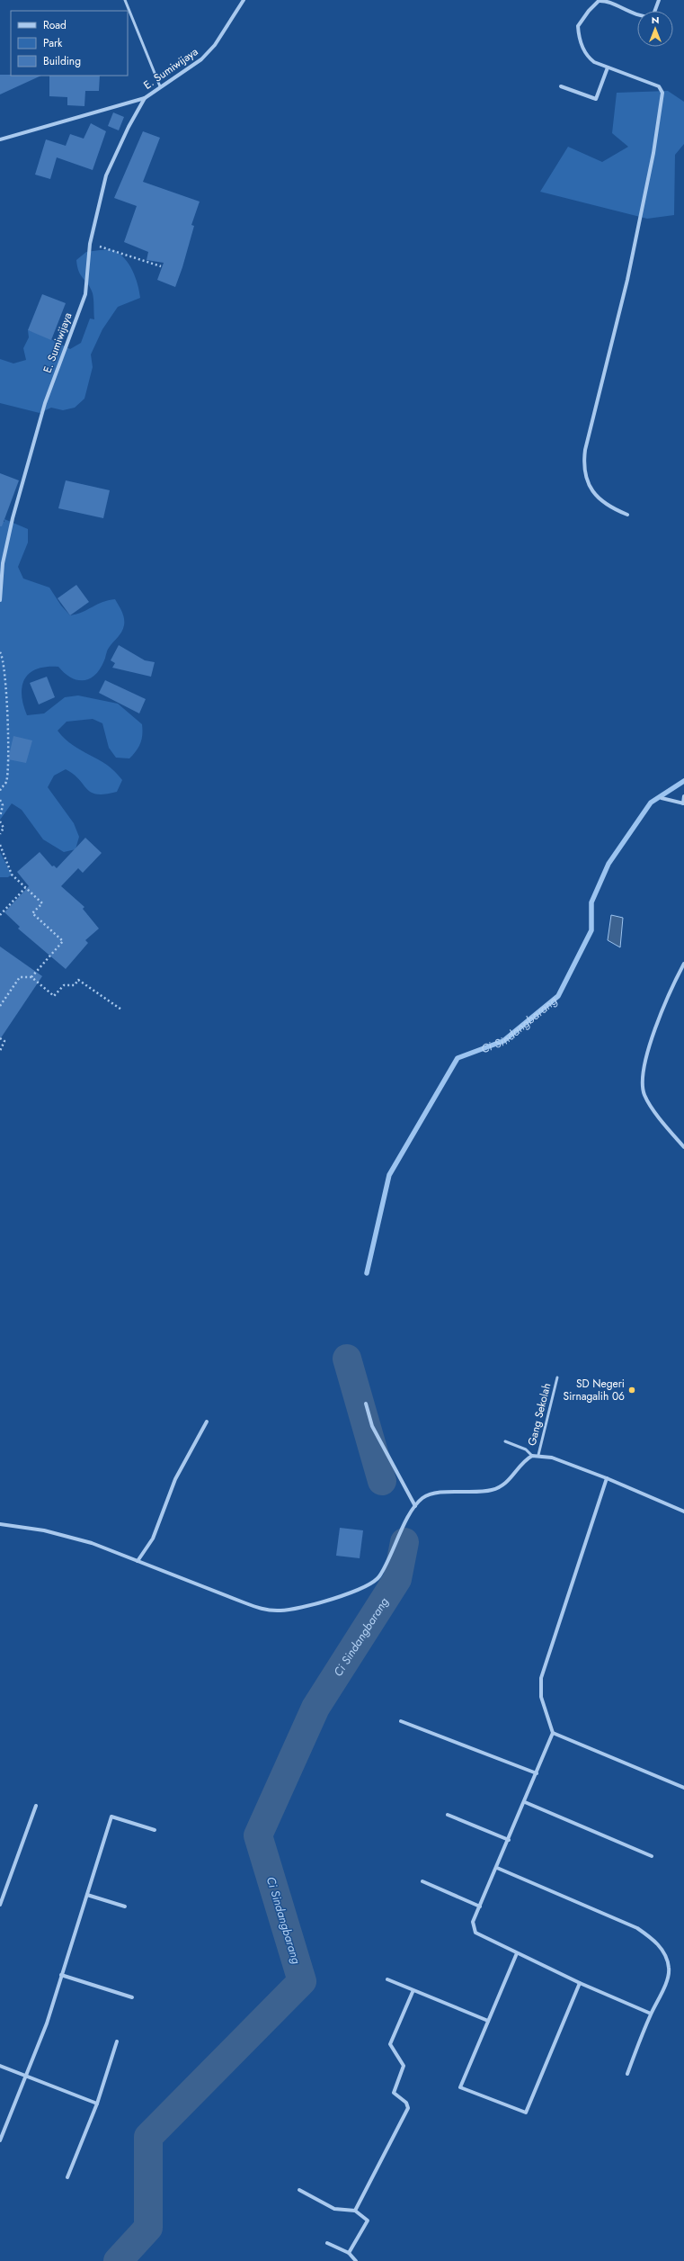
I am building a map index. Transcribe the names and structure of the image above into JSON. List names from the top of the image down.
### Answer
{
  "streets": {
    "street": ["E. Sumiwijaya"],
    "lane": ["Gang Sekolah"]
  },
  "water": ["Ci Sindangbarang"],
  "places": ["SD Negeri Sirnagalih 06"],
  "legend": ["Road", "Park", "Building"],
  "north": "top"
}
